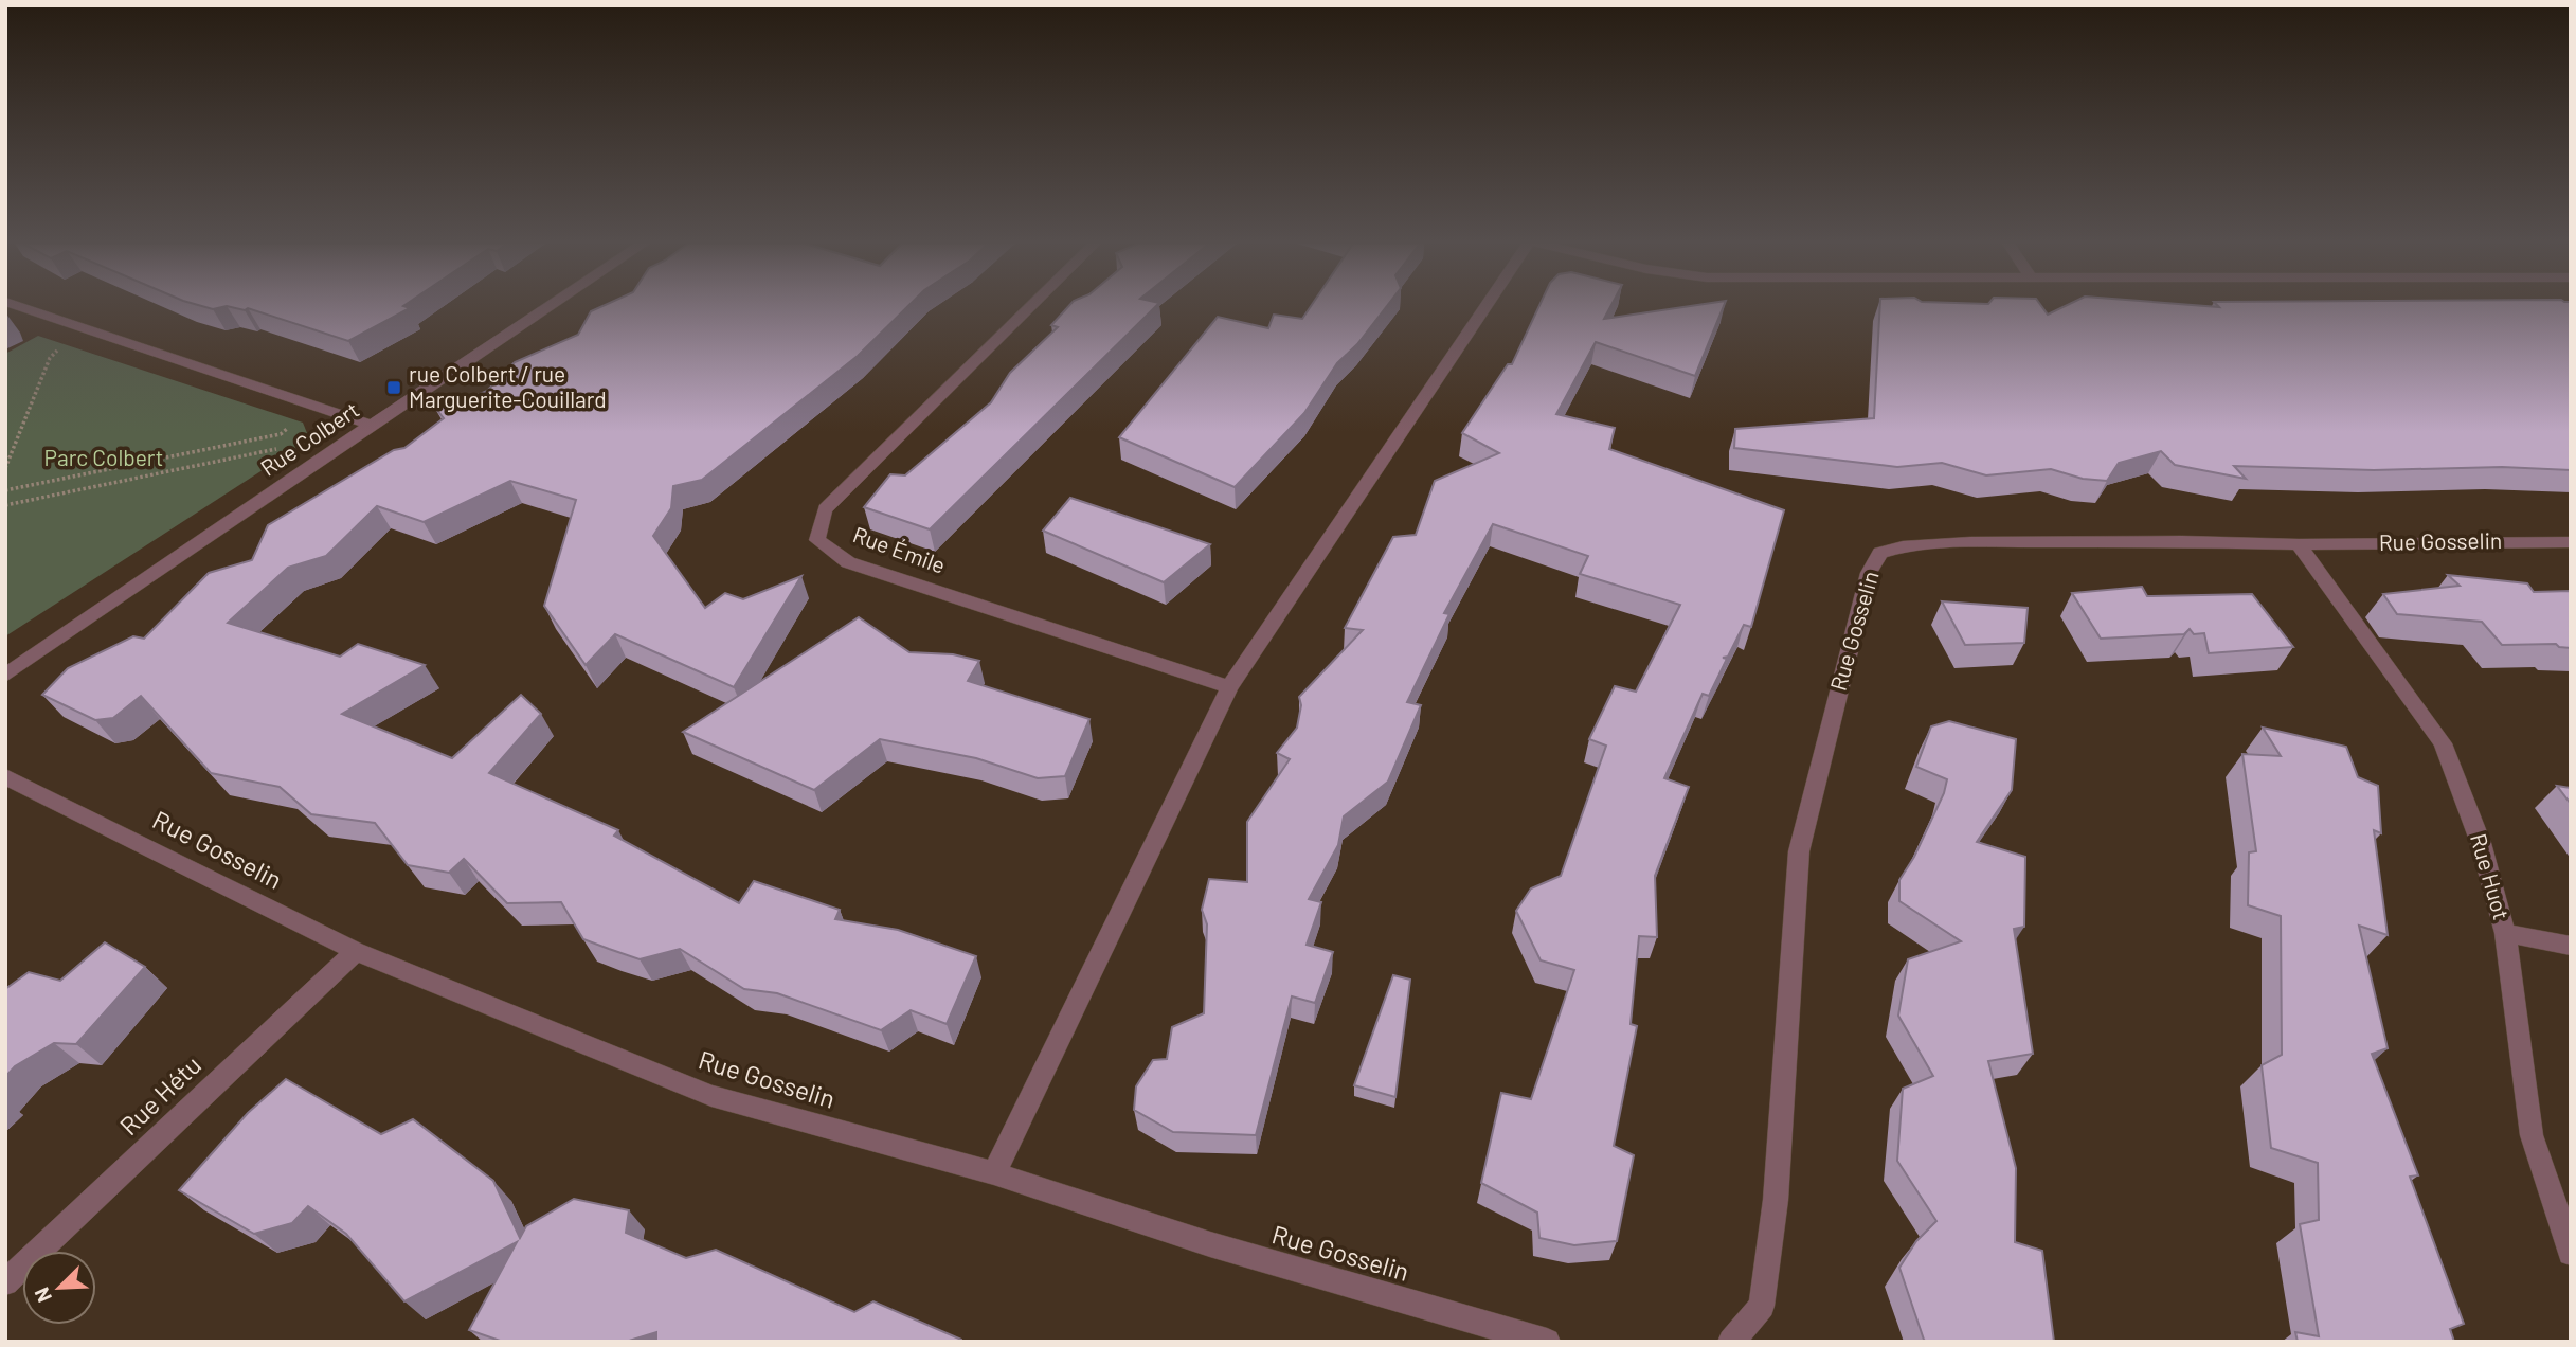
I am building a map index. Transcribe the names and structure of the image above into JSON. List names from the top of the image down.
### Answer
{
  "streets": {
    "street": [
      "Rue Colbert",
      "Rue Gosselin",
      "Rue Émile",
      "Rue Huot",
      "Rue Hétu"
    ]
  },
  "crossings": [
    ["Rue Gosselin", "Rue Huot"],
    ["Rue Gosselin", "Rue Hétu"]
  ],
  "parks": ["Parc Colbert"],
  "places": {
    "transit": ["rue Colbert / rue Marguerite-Couillard"]
  },
  "north": "bottom left"
}
